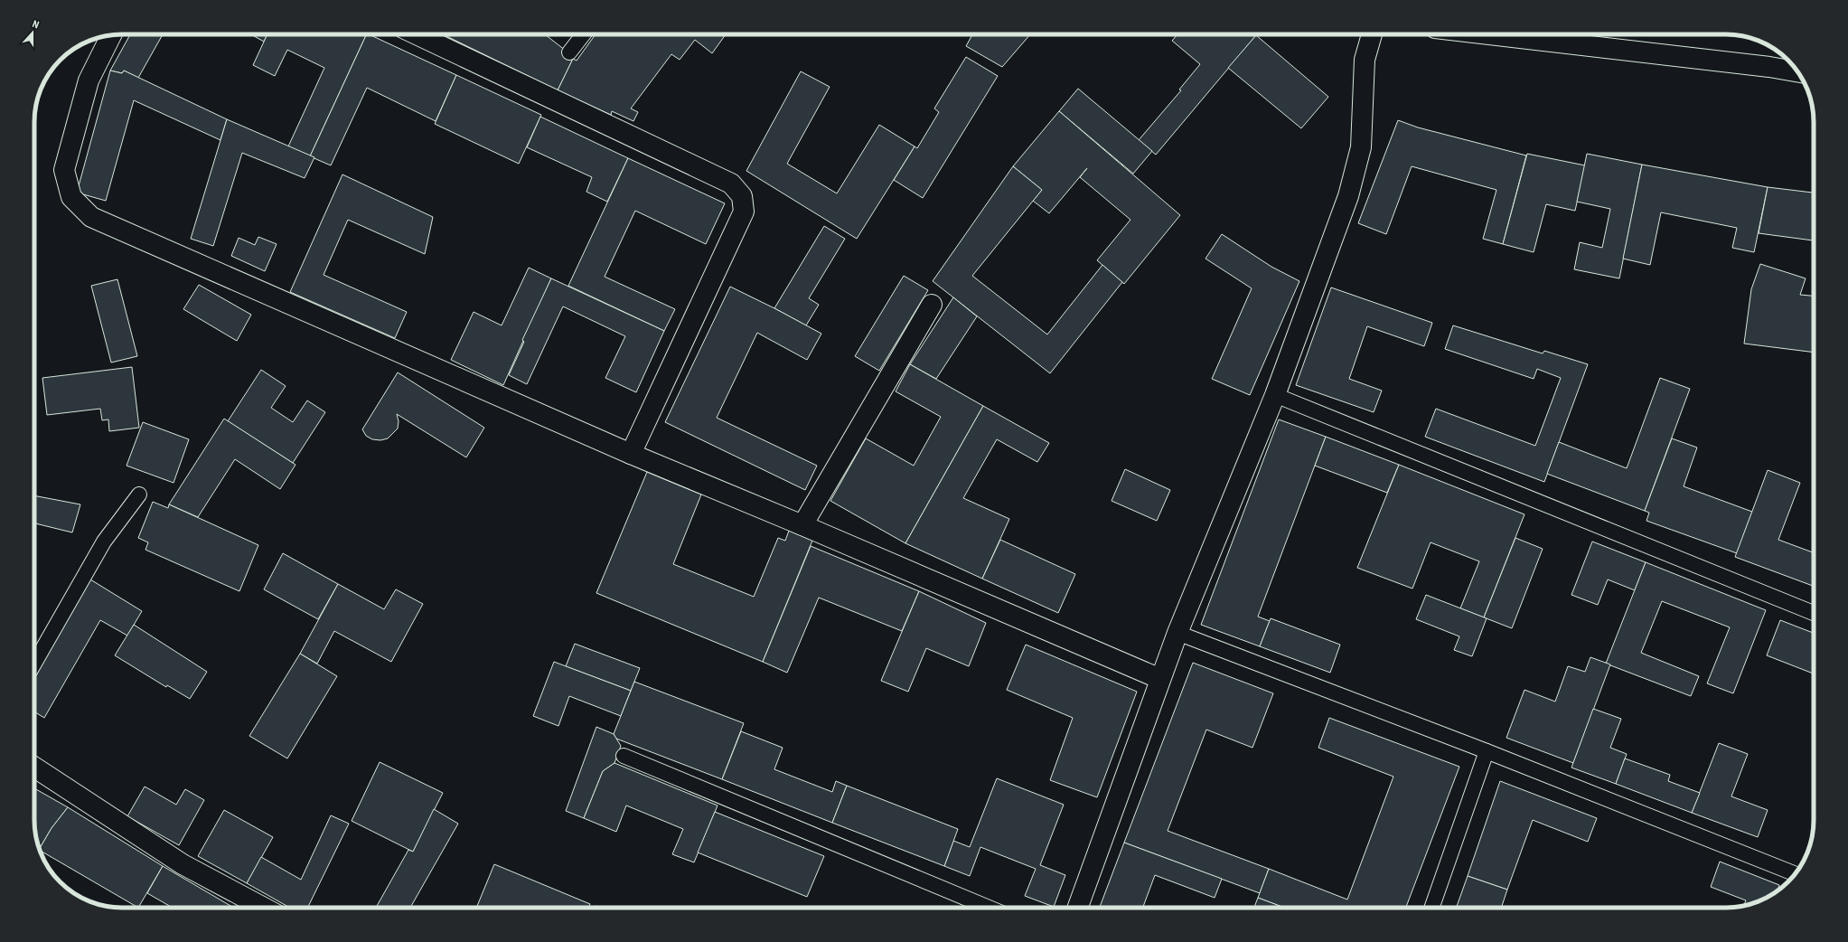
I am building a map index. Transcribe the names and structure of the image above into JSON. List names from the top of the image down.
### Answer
{
  "north": "top"
}
